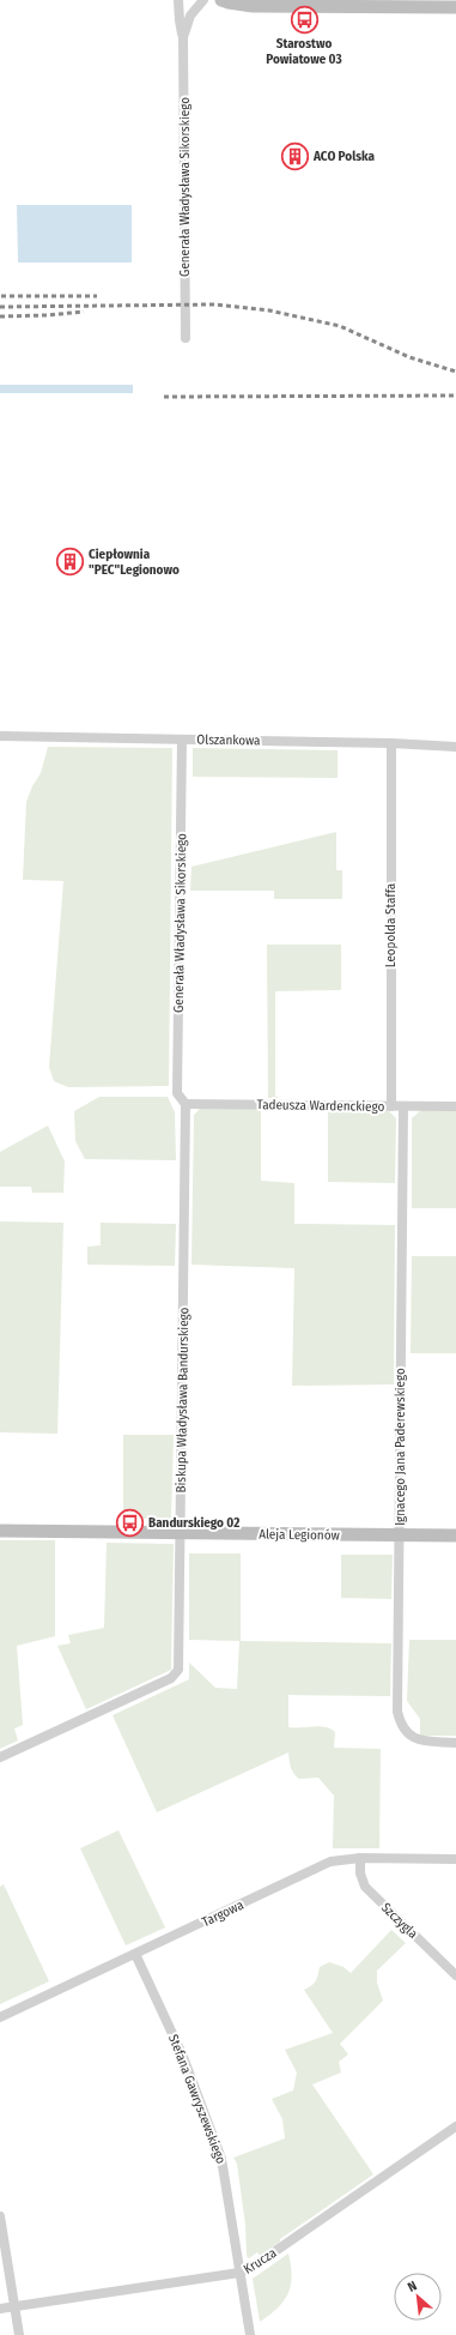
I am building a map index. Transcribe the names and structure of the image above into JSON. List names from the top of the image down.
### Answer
{
  "streets": {
    "street": [
      "Generała Władysława Sikorskiego",
      "Olszankowa",
      "Leopolda Staffa",
      "Tadeusza Wardenckiego",
      "Biskupa Władysława Bandurskiego",
      "Ignacego Jana Paderewskiego",
      "Aleja Legionów",
      "Targowa",
      "Szczygla",
      "Stefana Gawryszewskiego",
      "Krucza"
    ]
  },
  "crossings": [
    ["Generała Władysława Sikorskiego", "Olszankowa"],
    ["Generała Władysława Sikorskiego", "Tadeusza Wardenckiego"],
    ["Generała Władysława Sikorskiego", "Biskupa Władysława Bandurskiego"],
    ["Olszankowa", "Leopolda Staffa"],
    ["Leopolda Staffa", "Tadeusza Wardenckiego"],
    ["Tadeusza Wardenckiego", "Biskupa Władysława Bandurskiego"],
    ["Tadeusza Wardenckiego", "Ignacego Jana Paderewskiego"],
    ["Biskupa Władysława Bandurskiego", "Aleja Legionów"],
    ["Ignacego Jana Paderewskiego", "Aleja Legionów"],
    ["Targowa", "Szczygla"],
    ["Targowa", "Stefana Gawryszewskiego"],
    ["Stefana Gawryszewskiego", "Krucza"]
  ],
  "places": {
    "bus stop": ["Starostwo Powiatowe 03", "Bandurskiego 02"],
    "building": ["ACO Polska", "Ciepłownia \"PEC\"Legionowo"]
  },
  "north": "top left"
}
